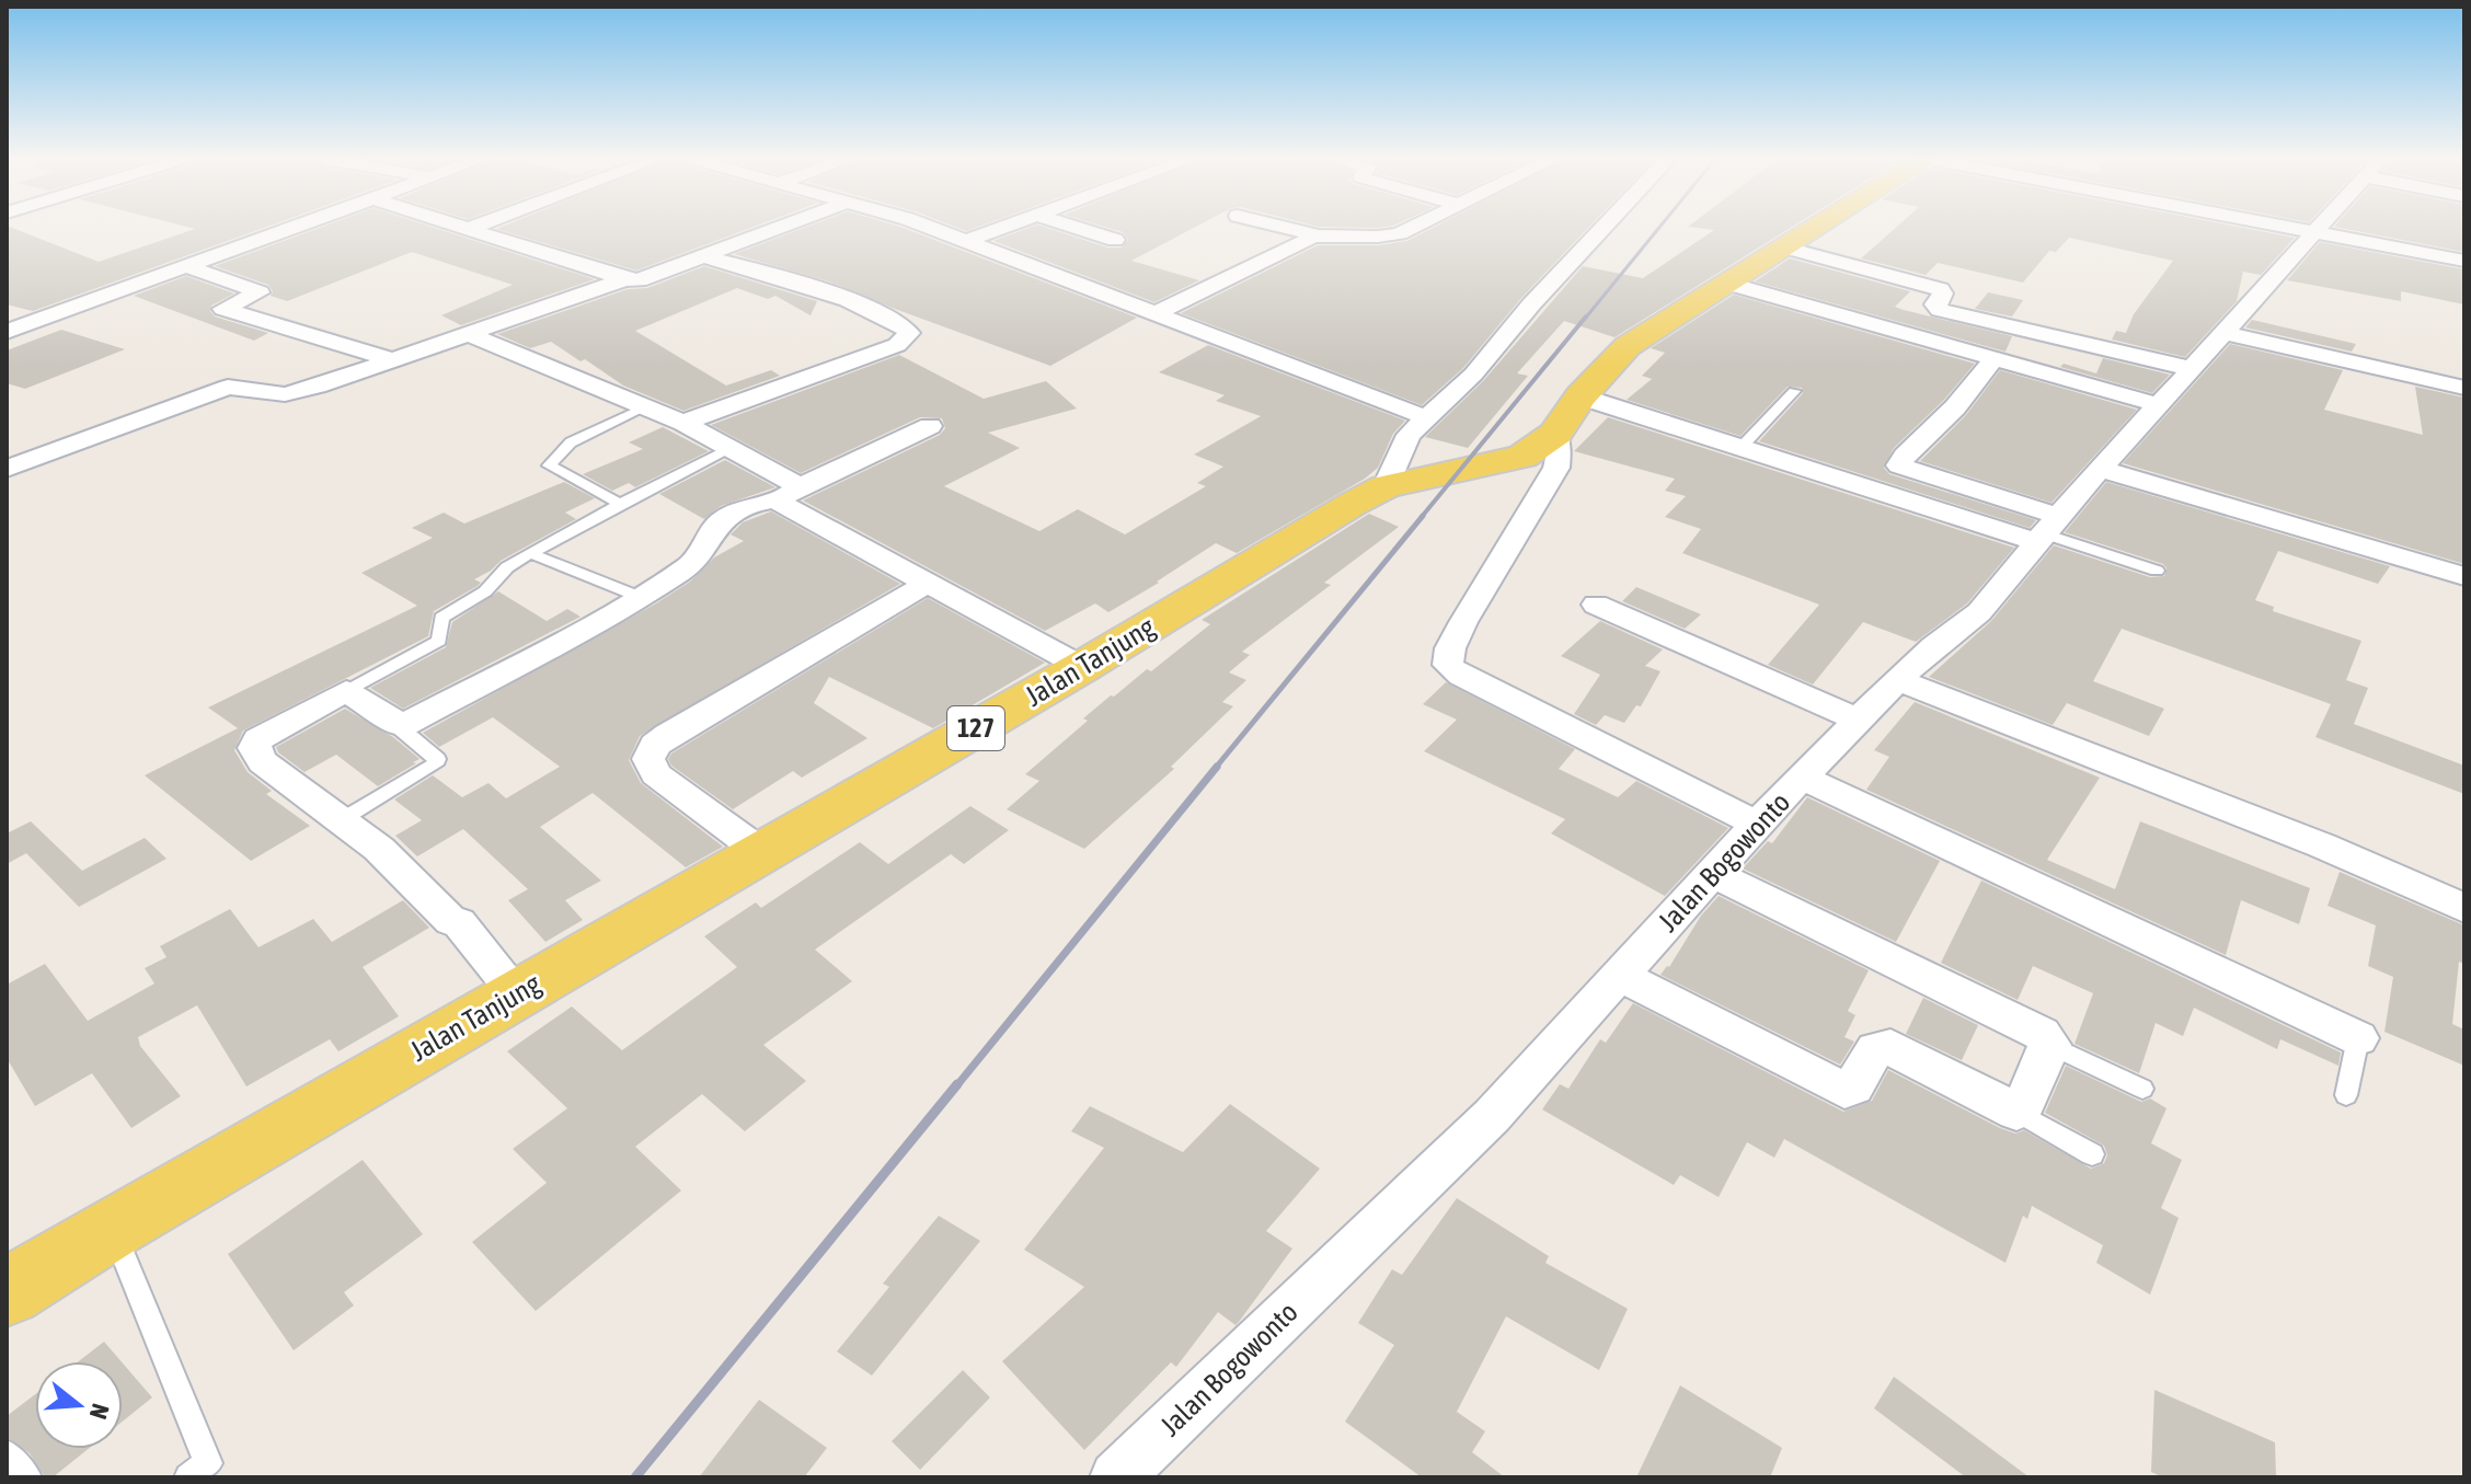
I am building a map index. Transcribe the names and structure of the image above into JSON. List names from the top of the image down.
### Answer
{
  "streets": {
    "main road": ["Jalan Tanjung", "127"],
    "street": ["Jalan Bogowonto"]
  },
  "north": "right"
}
